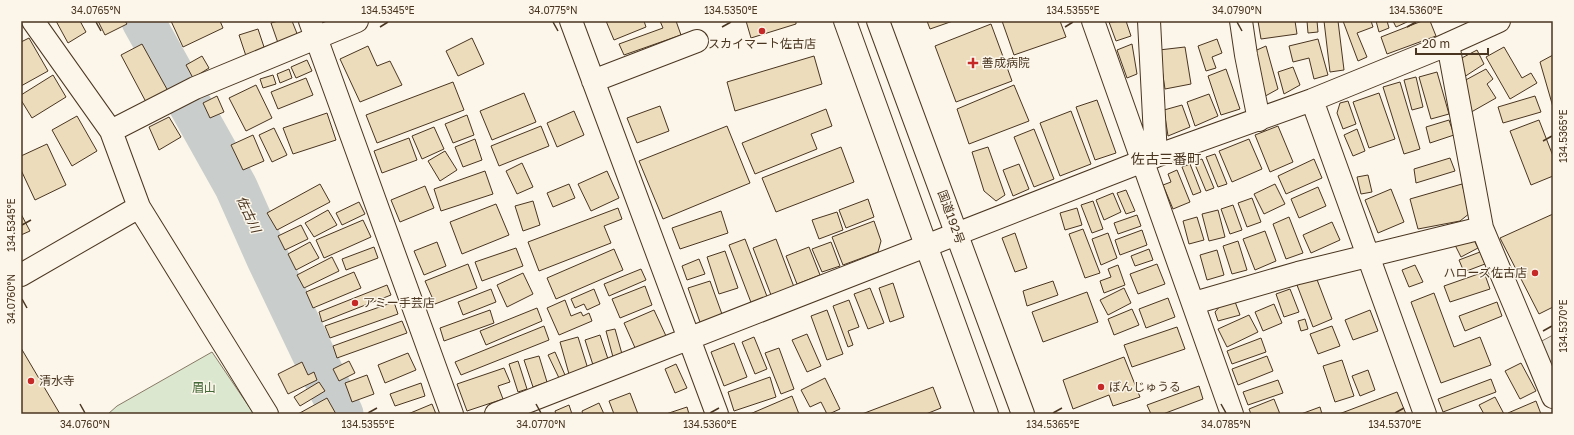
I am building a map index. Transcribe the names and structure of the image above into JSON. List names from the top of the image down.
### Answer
{
  "streets": {
    "main road": ["国道192号"]
  },
  "districts": ["佐古三番町"],
  "water": ["佐古川"],
  "parks": ["眉山"],
  "places": {
    "other": [
      "スカイマート佐古店",
      "ハローズ佐古店",
      "アミー手芸店",
      "清水寺",
      "ぼんじゅうる"
    ],
    "health": ["善成病院"]
  },
  "scale_bar": "20 m",
  "coordinates": [
    "34.0765°N",
    "134.5345°E",
    "34.0775°N",
    "134.5350°E",
    "134.5355°E",
    "34.0790°N",
    "134.5360°E",
    "134.5365°E",
    "34.0760°N",
    "134.5370°E",
    "34.0770°N",
    "34.0785°N"
  ]
}
